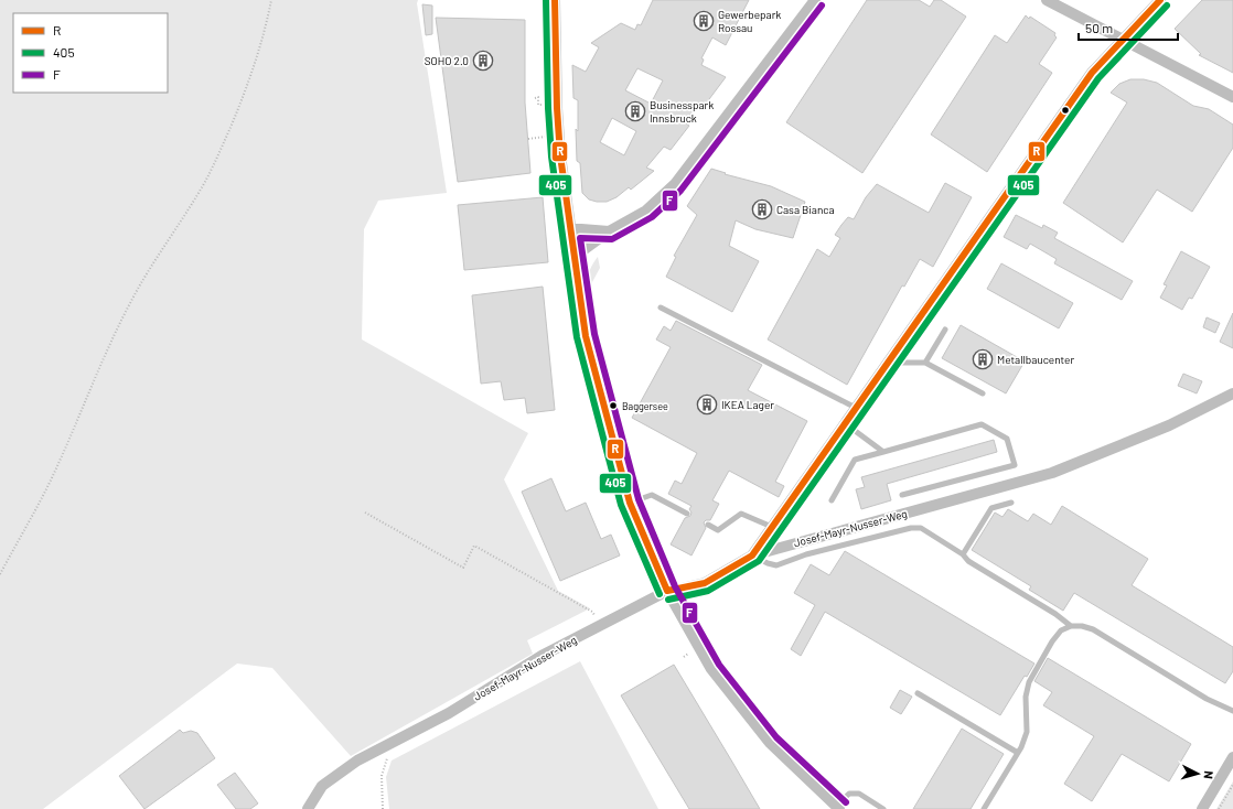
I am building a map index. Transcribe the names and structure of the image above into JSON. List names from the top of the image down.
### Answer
{
  "streets": {
    "street": ["Josef-Mayr-Nusser-Weg"]
  },
  "places": {
    "building": [
      "Gewerbepark Rossau",
      "SOHO 2.0",
      "Businesspark Innsbruck",
      "Casa Bianca",
      "Metallbaucenter",
      "IKEA Lager"
    ],
    "other": ["Baggersee"]
  },
  "lines": ["transit line R", "transit line 405", "transit line F"],
  "legend": ["R", "405", "F"],
  "scale_bar": "50 m",
  "north": "right"
}
